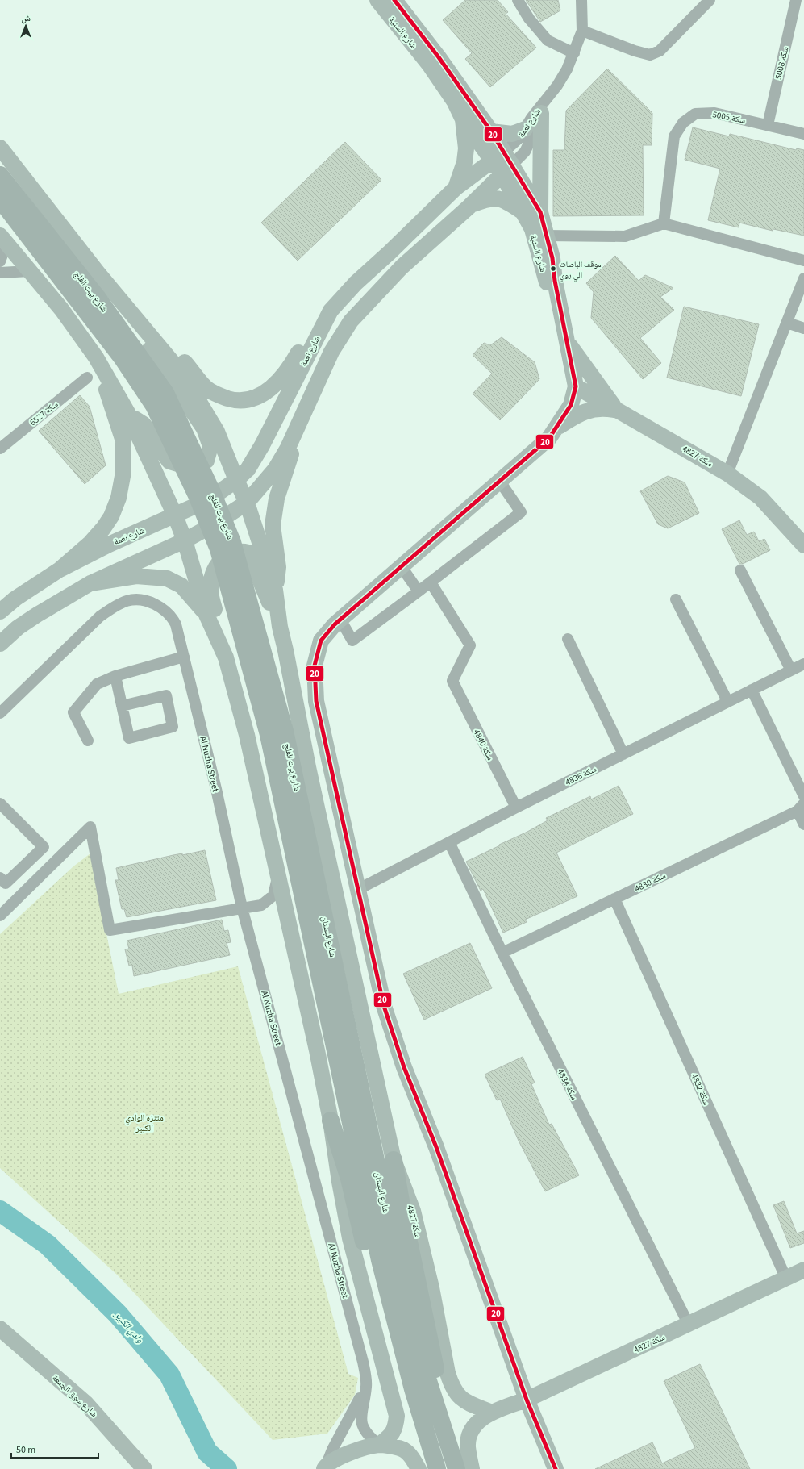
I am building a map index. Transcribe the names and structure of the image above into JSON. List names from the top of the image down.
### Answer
{
  "streets": {
    "main road": ["شارع بيت الفلج", "شارع البستان"],
    "street": [
      "شارع السنية",
      "سكة 5008",
      "سكة 5005",
      "شارع نعمة",
      "سكة 6527",
      "سكة 4827",
      "سكة 4840",
      "Al Nuzha Street",
      "سكة 4836",
      "سكة 4830",
      "سكة 4834",
      "سكة 4832",
      "شارع سوق الجمعة"
    ]
  },
  "crossings": [
    ["شارع السنية", "شارع نعمة"],
    ["شارع السنية", "سكة 4827"],
    ["سكة 5008", "سكة 5005"],
    ["شارع بيت الفلج", "شارع البستان"],
    ["سكة 4827", "سكة 4834"],
    ["سكة 4827", "سكة 4832"],
    ["سكة 4840", "سكة 4836"],
    ["سكة 4836", "سكة 4834"],
    ["سكة 4830", "سكة 4834"],
    ["سكة 4830", "سكة 4832"]
  ],
  "water": ["وادي الكبير"],
  "parks": ["متنزه الوادي الكبير"],
  "places": ["موقف الباصات الي روي"],
  "lines": ["transit line 20"],
  "scale_bar": "50 m",
  "north": "top"
}
